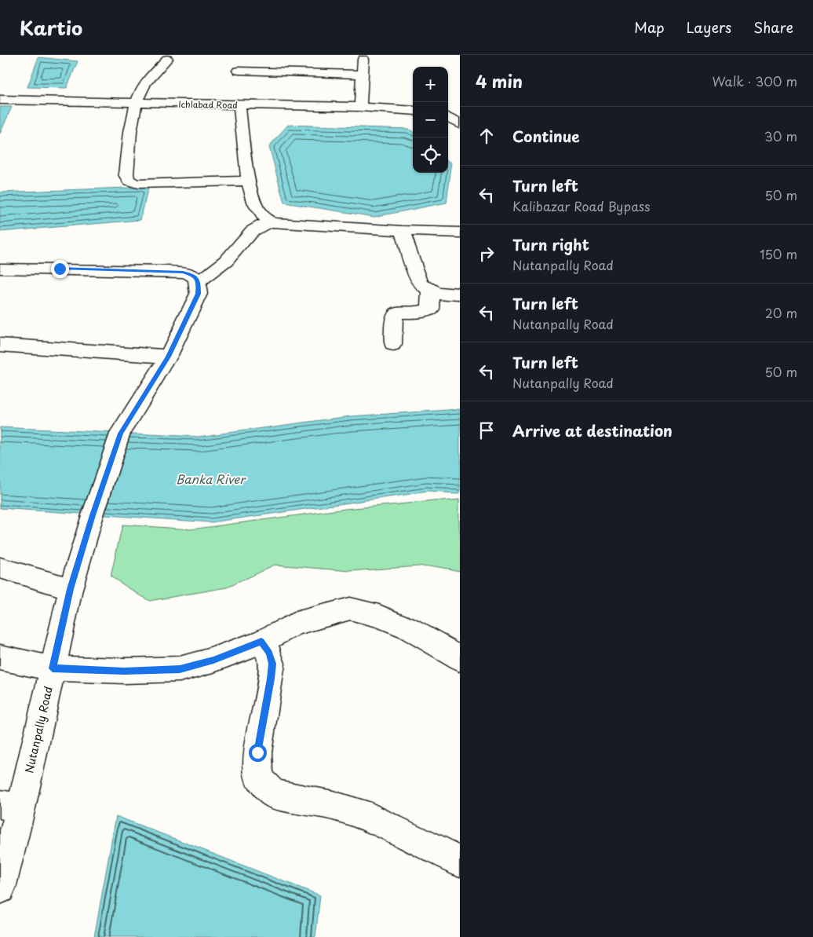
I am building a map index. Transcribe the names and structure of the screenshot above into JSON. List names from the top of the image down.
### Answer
{
  "streets": {
    "street": ["Ichlabad Road", "Nutanpally Road"]
  },
  "water": ["Banka River"],
  "page": {
    "header": "Kartio",
    "nav": ["Map", "Layers", "Share"],
    "heading": ["4 min", "Walk · 300 m"],
    "map_buttons": ["+", "−"],
    "list": [
      ["Continue", "30 m"],
      ["Turn left", "Kalibazar Road Bypass", "50 m"],
      ["Turn right", "Nutanpally Road", "150 m"],
      ["Turn left", "Nutanpally Road", "20 m"],
      ["Turn left", "Nutanpally Road", "50 m"],
      "Arrive at destination"
    ]
  }
}
